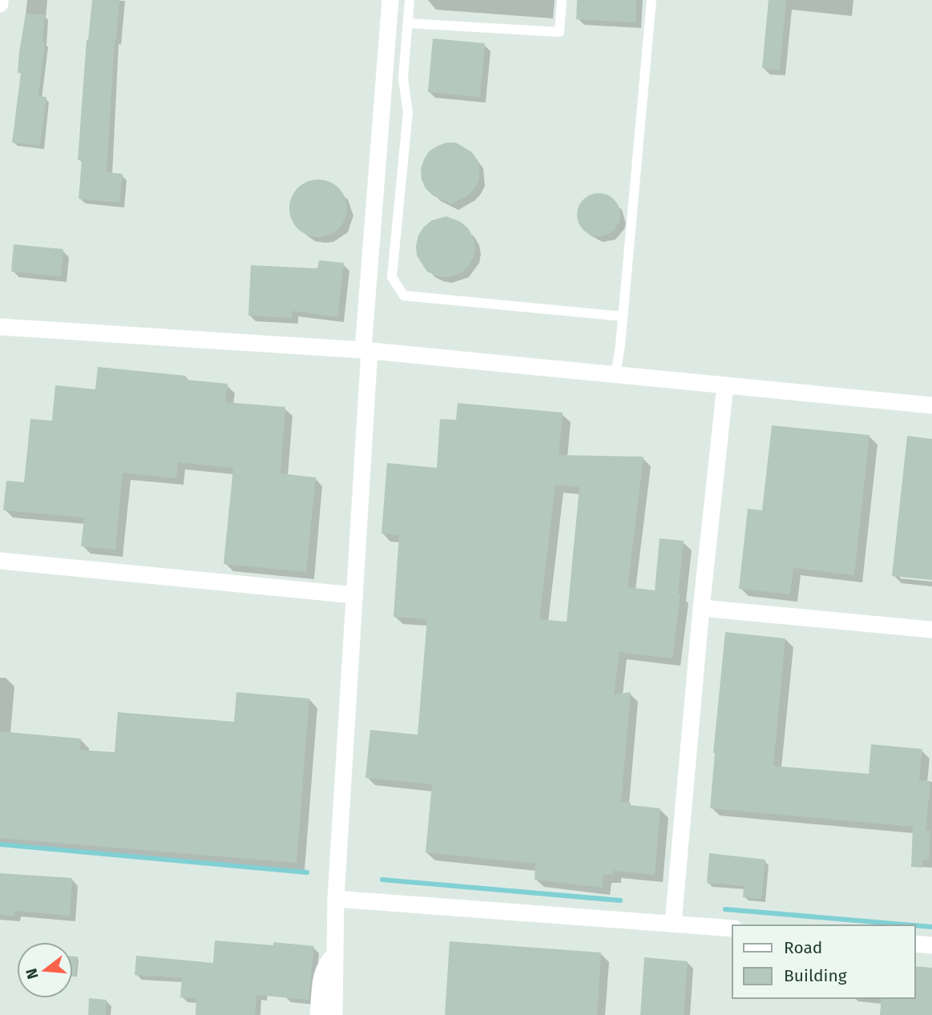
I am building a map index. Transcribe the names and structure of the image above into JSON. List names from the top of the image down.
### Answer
{
  "legend": ["Road", "Building"],
  "north": "left"
}
